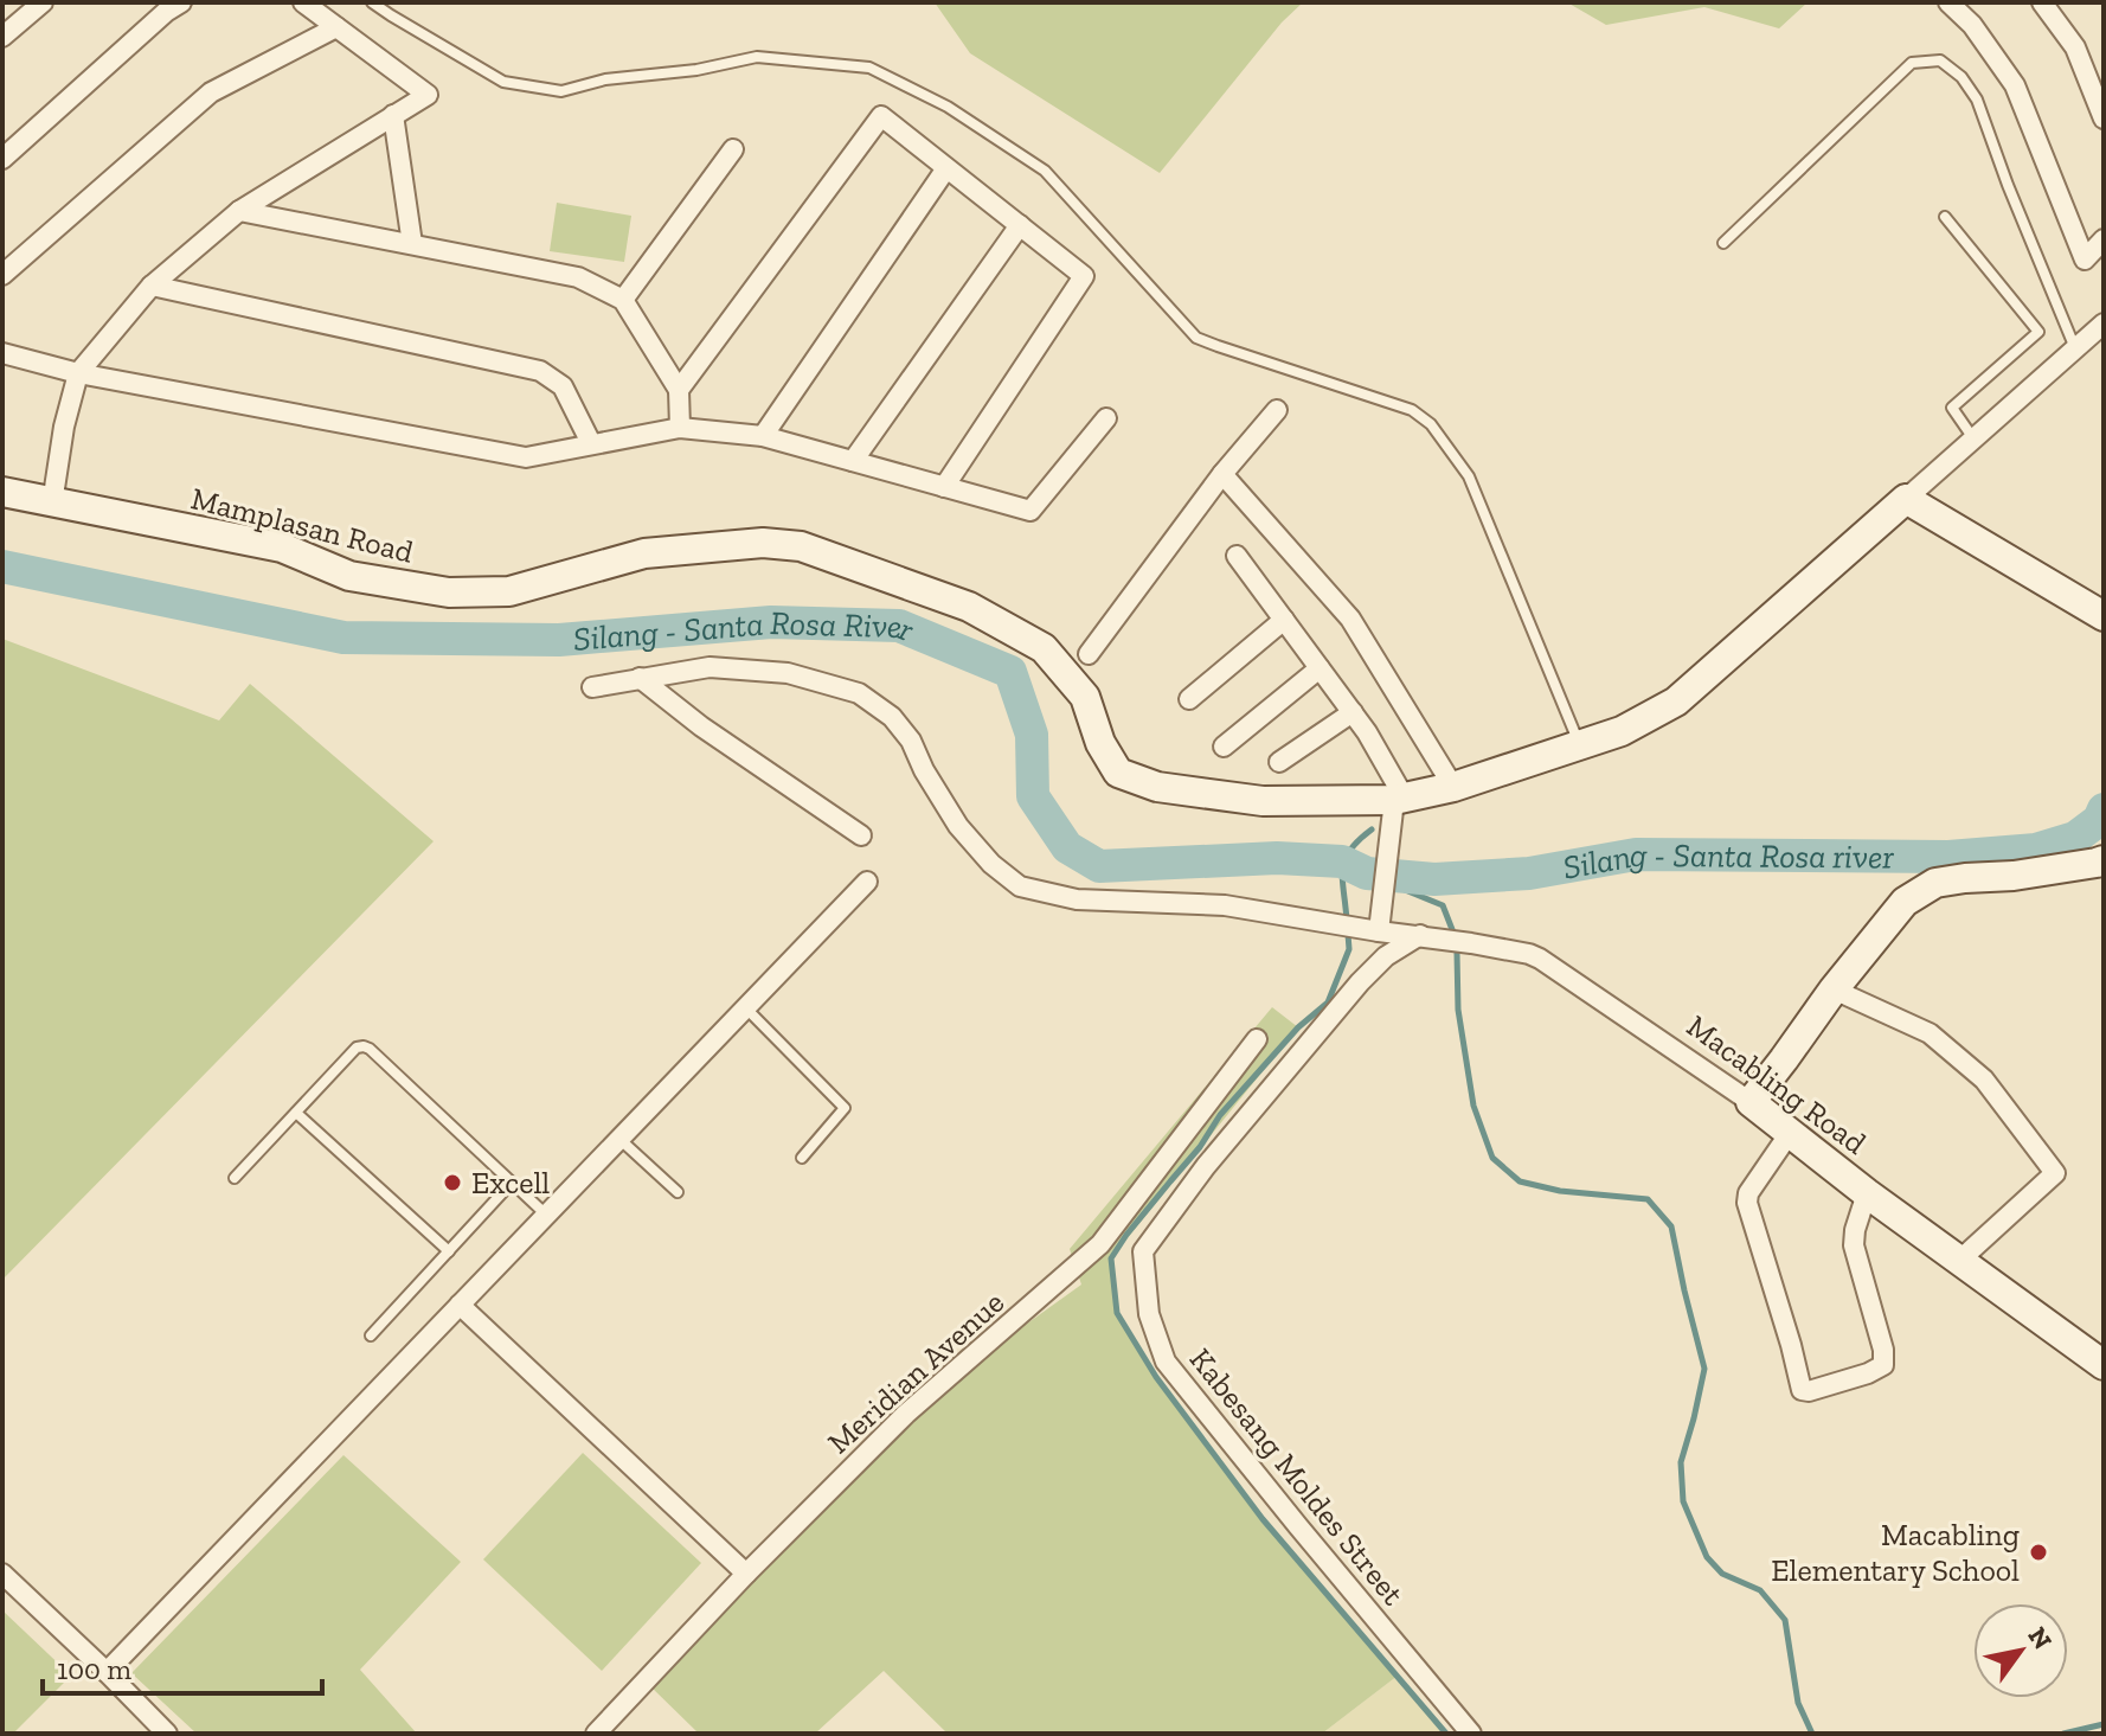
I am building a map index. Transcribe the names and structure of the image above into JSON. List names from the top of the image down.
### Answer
{
  "streets": {
    "street": [
      "Mamplasan Road",
      "Macabling Road",
      "Meridian Avenue",
      "Kabesang Moldes Street"
    ]
  },
  "crossings": [
    ["Macabling Road", "Kabesang Moldes Street"]
  ],
  "water": ["Silang - Santa Rosa River", "Silang - Santa Rosa river"],
  "places": ["Excell", "Macabling Elementary School"],
  "scale_bar": "100 m",
  "north": "top right"
}
